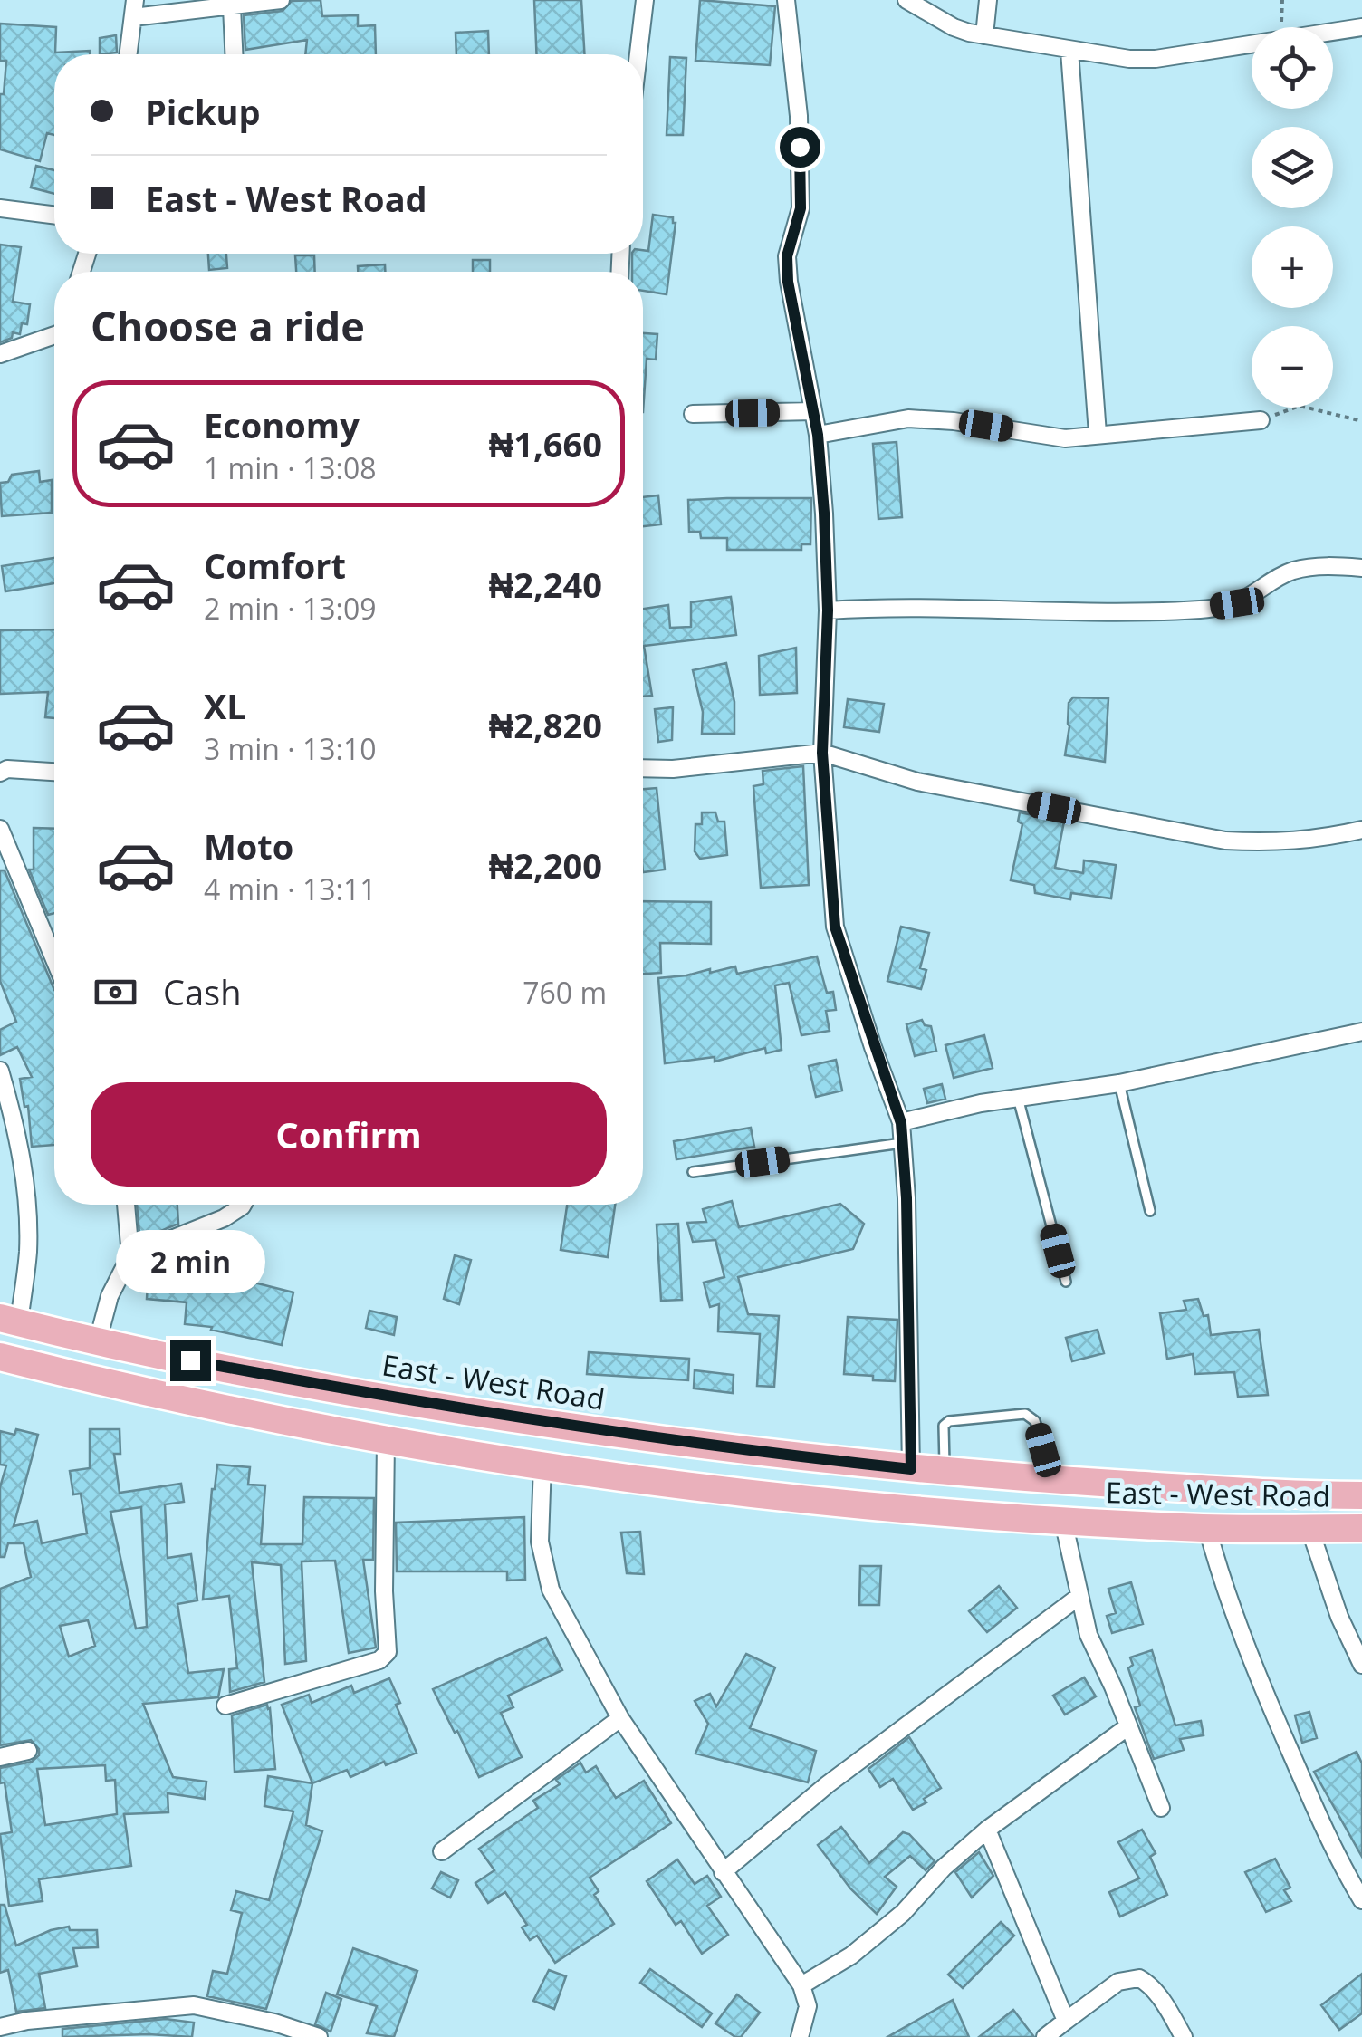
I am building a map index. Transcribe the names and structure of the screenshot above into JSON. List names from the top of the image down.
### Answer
{
  "streets": {
    "main road": ["East - West Road"]
  },
  "page": {
    "map_buttons": ["+", "−"],
    "banner": ["Pickup", "East - West Road"],
    "heading": "Choose a ride",
    "list": [
      {
        "name": "Economy",
        "note": "1 min · 13:08",
        "value": "₦1,660"
      },
      {
        "name": "Comfort",
        "note": "2 min · 13:09",
        "value": "₦2,240"
      },
      {
        "name": "XL",
        "note": "3 min · 13:10",
        "value": "₦2,820"
      },
      {
        "name": "Moto",
        "note": "4 min · 13:11",
        "value": "₦2,200"
      }
    ],
    "pay": ["Cash", "760 m"],
    "buttons": "Confirm",
    "bubble": "2 min"
  }
}
